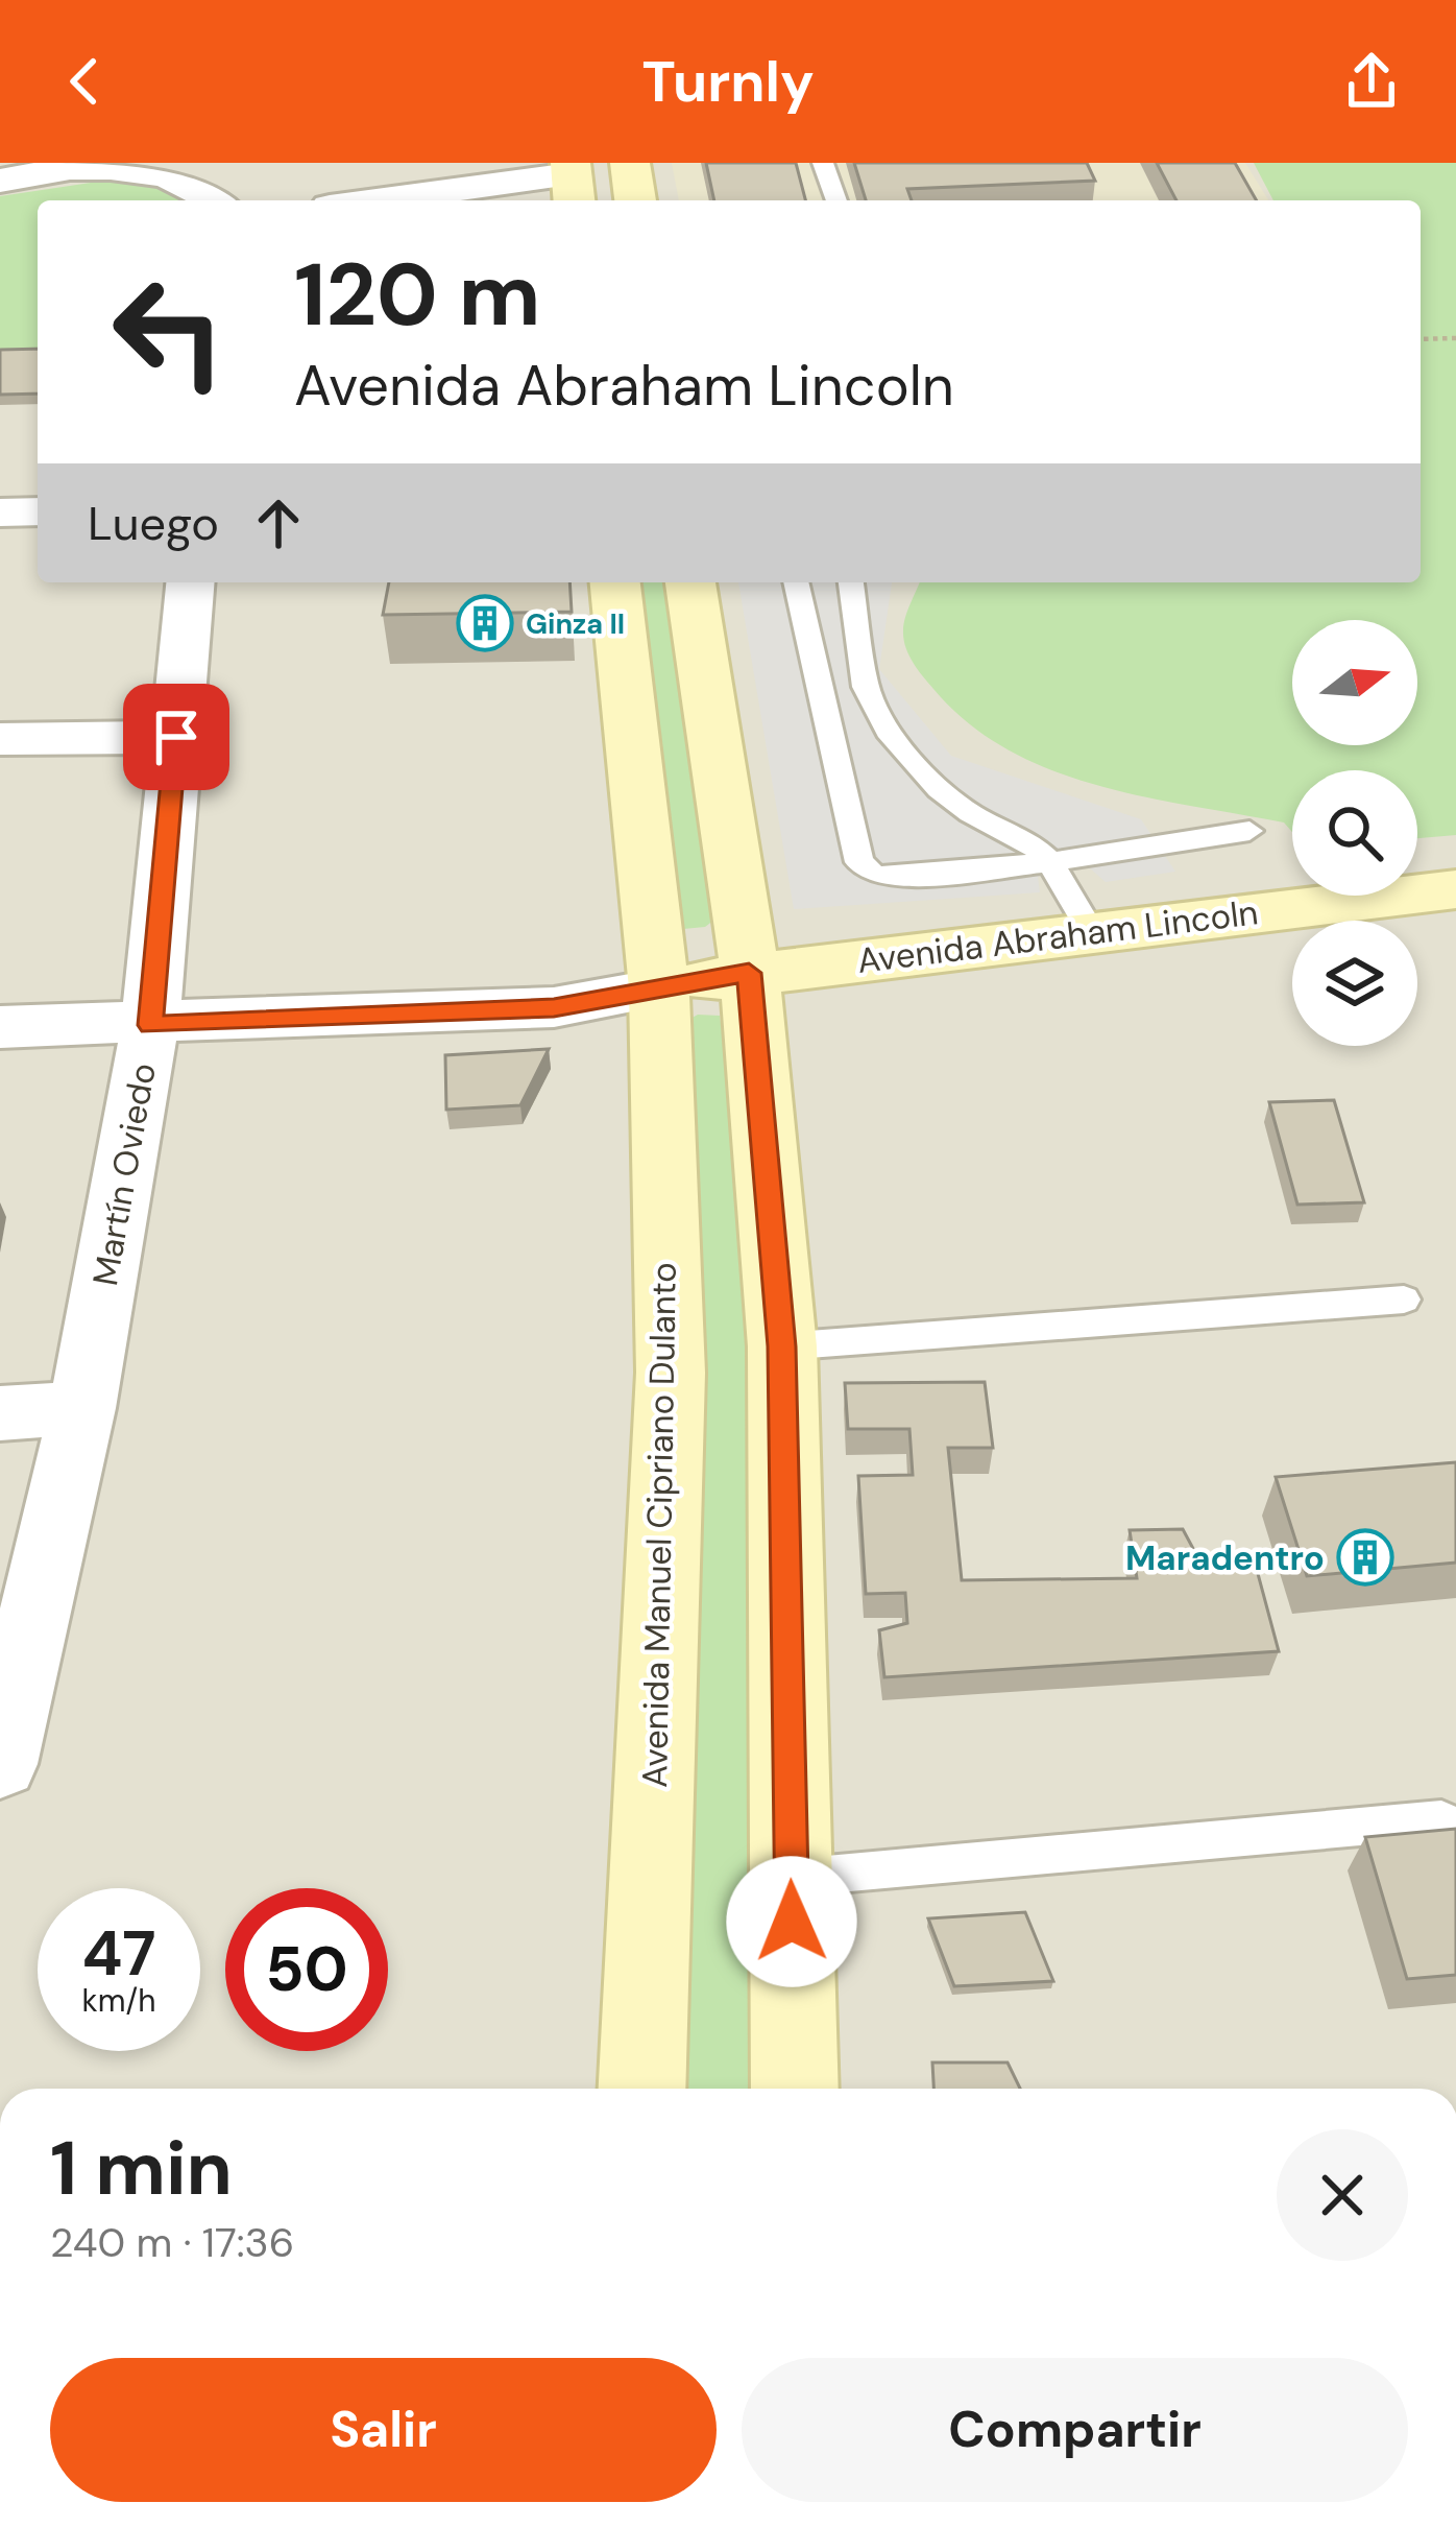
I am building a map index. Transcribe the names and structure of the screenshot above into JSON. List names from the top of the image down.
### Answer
{
  "streets": {
    "main road": ["Avenida Abraham Lincoln", "Avenida Manuel Cipriano Dulanto"],
    "street": ["Martín Oviedo"]
  },
  "crossings": [
    ["Avenida Abraham Lincoln", "Avenida Manuel Cipriano Dulanto"]
  ],
  "places": {
    "building": ["Ginza II", "Maradentro"]
  },
  "north": "right",
  "page": {
    "header": "Turnly",
    "turn": ["120 m", "Avenida Abraham Lincoln"],
    "then": "Luego",
    "speed": "47 km/h",
    "limit": "50",
    "heading": ["1 min", "240 m · 17:36"],
    "buttons": ["Salir", "Compartir"]
  }
}
